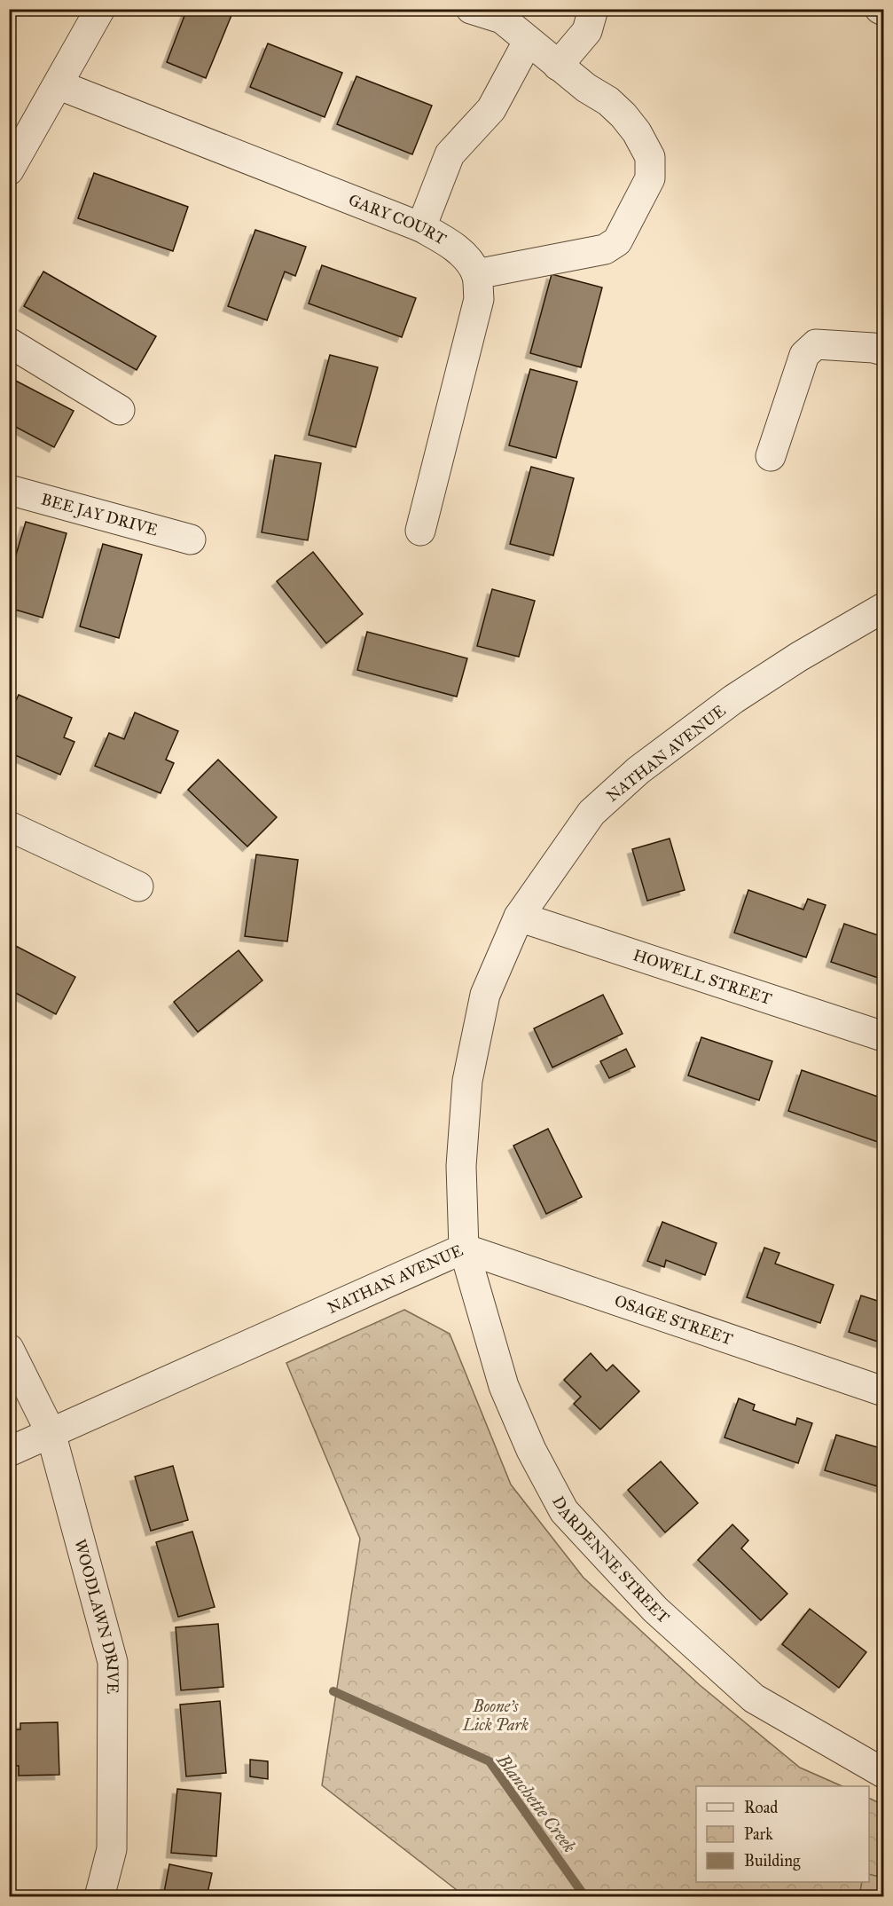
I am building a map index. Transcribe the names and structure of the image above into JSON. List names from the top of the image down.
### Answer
{
  "streets": {
    "street": [
      "GARY COURT",
      "BEE JAY DRIVE",
      "NATHAN AVENUE",
      "HOWELL STREET",
      "OSAGE STREET",
      "DARDENNE STREET",
      "WOODLAWN DRIVE"
    ]
  },
  "crossings": [
    ["NATHAN AVENUE", "HOWELL STREET"],
    ["NATHAN AVENUE", "OSAGE STREET"],
    ["NATHAN AVENUE", "DARDENNE STREET"],
    ["NATHAN AVENUE", "WOODLAWN DRIVE"],
    ["OSAGE STREET", "DARDENNE STREET"]
  ],
  "water": ["Blanchette Creek"],
  "parks": ["Boone's Lick Park"],
  "legend": ["Road", "Park", "Building"]
}
